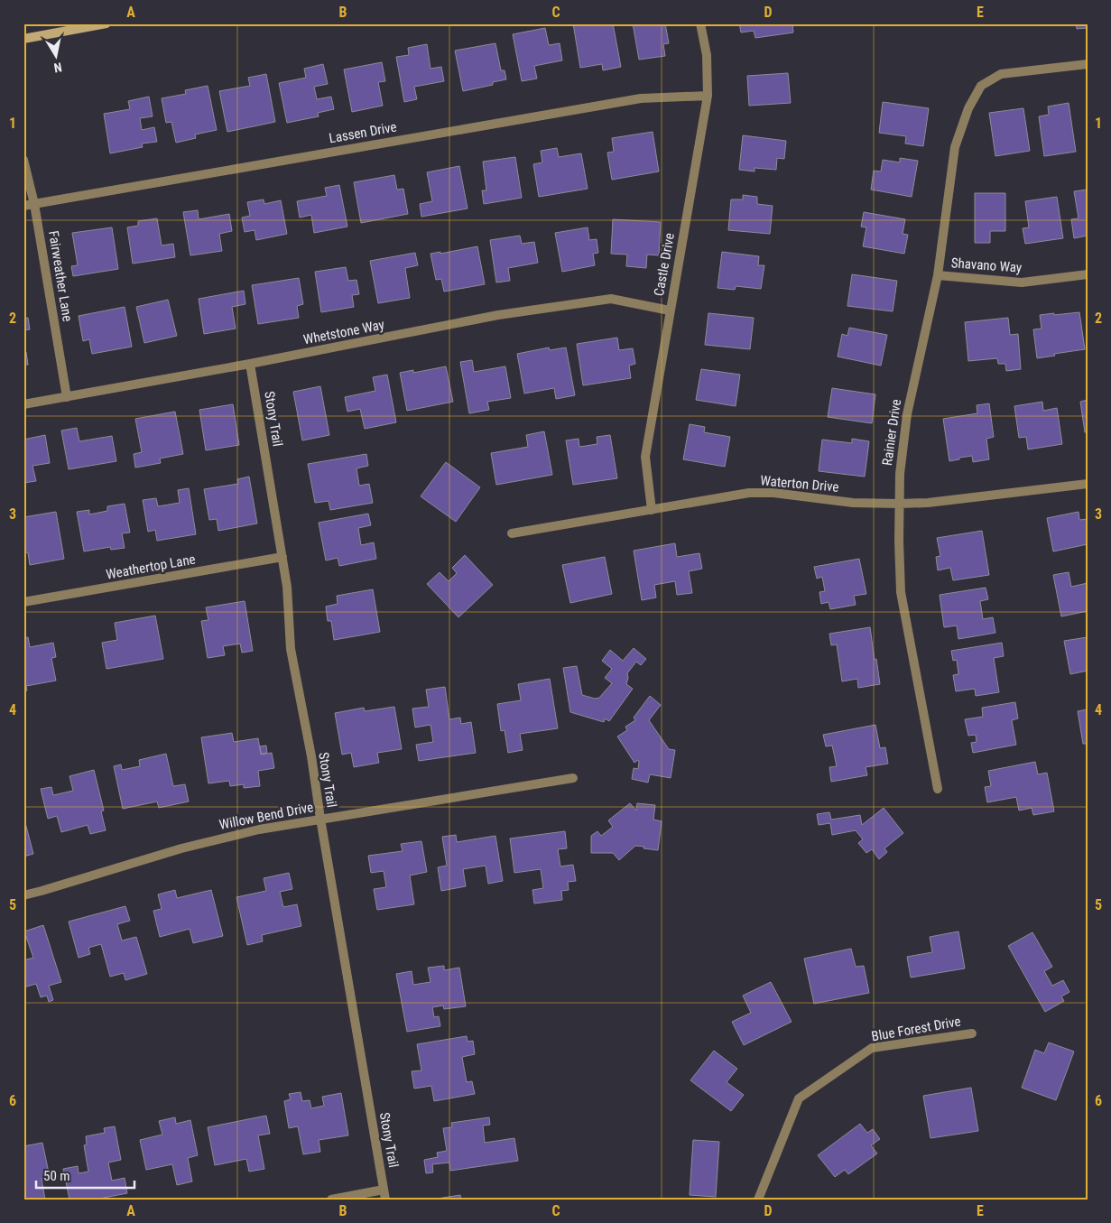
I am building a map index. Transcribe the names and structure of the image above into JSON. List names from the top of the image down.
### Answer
{
  "streets": {
    "street": [
      "Lassen Drive",
      "Castle Drive",
      "Shavano Way",
      "Fairweather Lane",
      "Whetstone Way",
      "Stony Trail",
      "Rainier Drive",
      "Waterton Drive",
      "Weathertop Lane",
      "Willow Bend Drive",
      "Blue Forest Drive"
    ]
  },
  "crossings": [
    ["Lassen Drive", "Castle Drive"],
    ["Lassen Drive", "Fairweather Lane"],
    ["Castle Drive", "Whetstone Way"],
    ["Castle Drive", "Waterton Drive"],
    ["Shavano Way", "Rainier Drive"],
    ["Fairweather Lane", "Whetstone Way"],
    ["Whetstone Way", "Stony Trail"],
    ["Stony Trail", "Weathertop Lane"],
    ["Stony Trail", "Willow Bend Drive"],
    ["Rainier Drive", "Waterton Drive"]
  ],
  "scale_bar": "50 m",
  "north": "bottom",
  "grid": {
    "columns": [
      "A",
      "B",
      "C",
      "D",
      "E"
    ],
    "rows": [
      "1",
      "2",
      "3",
      "4",
      "5",
      "6"
    ]
  }
}
